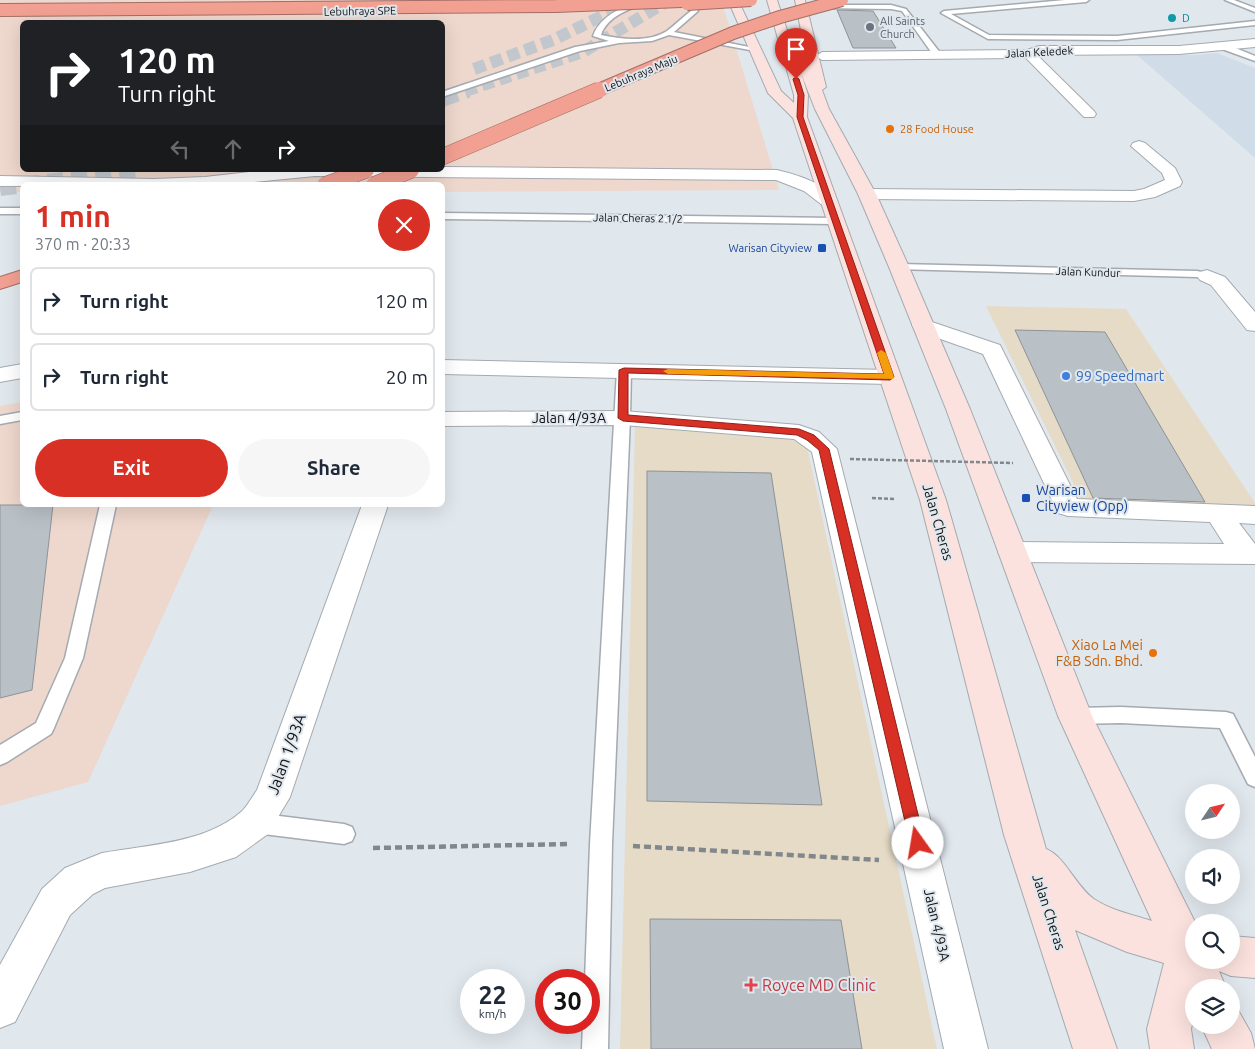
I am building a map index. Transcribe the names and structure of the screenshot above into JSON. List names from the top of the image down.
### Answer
{
  "streets": {
    "highway": ["Lebuhraya SPE", "Lebuhraya Maju"],
    "main road": ["Jalan Cheras"],
    "street": [
      "Jalan Keledek",
      "Jalan Kundur",
      "Jalan 4/93A",
      "Jalan 1/93A"
    ],
    "lane": ["Jalan Cheras 2 1/2"]
  },
  "crossings": [
    ["Jalan Cheras 2 1/2", "Jalan Cheras"]
  ],
  "places": {
    "other": [
      "D",
      "All Saints Church",
      "28 Food House",
      "99 Speedmart",
      "Xiao La Mei F&B Sdn. Bhd."
    ],
    "transit": ["Warisan Cityview", "Warisan Cityview (Opp)"],
    "health": ["Royce MD Clinic"]
  },
  "north": "top right",
  "page": {
    "turn": ["120 m", "Turn right"],
    "heading": ["1 min", "370 m · 20:33"],
    "list": [
      {
        "name": "Turn right",
        "value": "120 m"
      },
      {
        "name": "Turn right",
        "value": "20 m"
      }
    ],
    "buttons": ["Exit", "Share"],
    "speed": "22 km/h",
    "limit": "30"
  }
}
